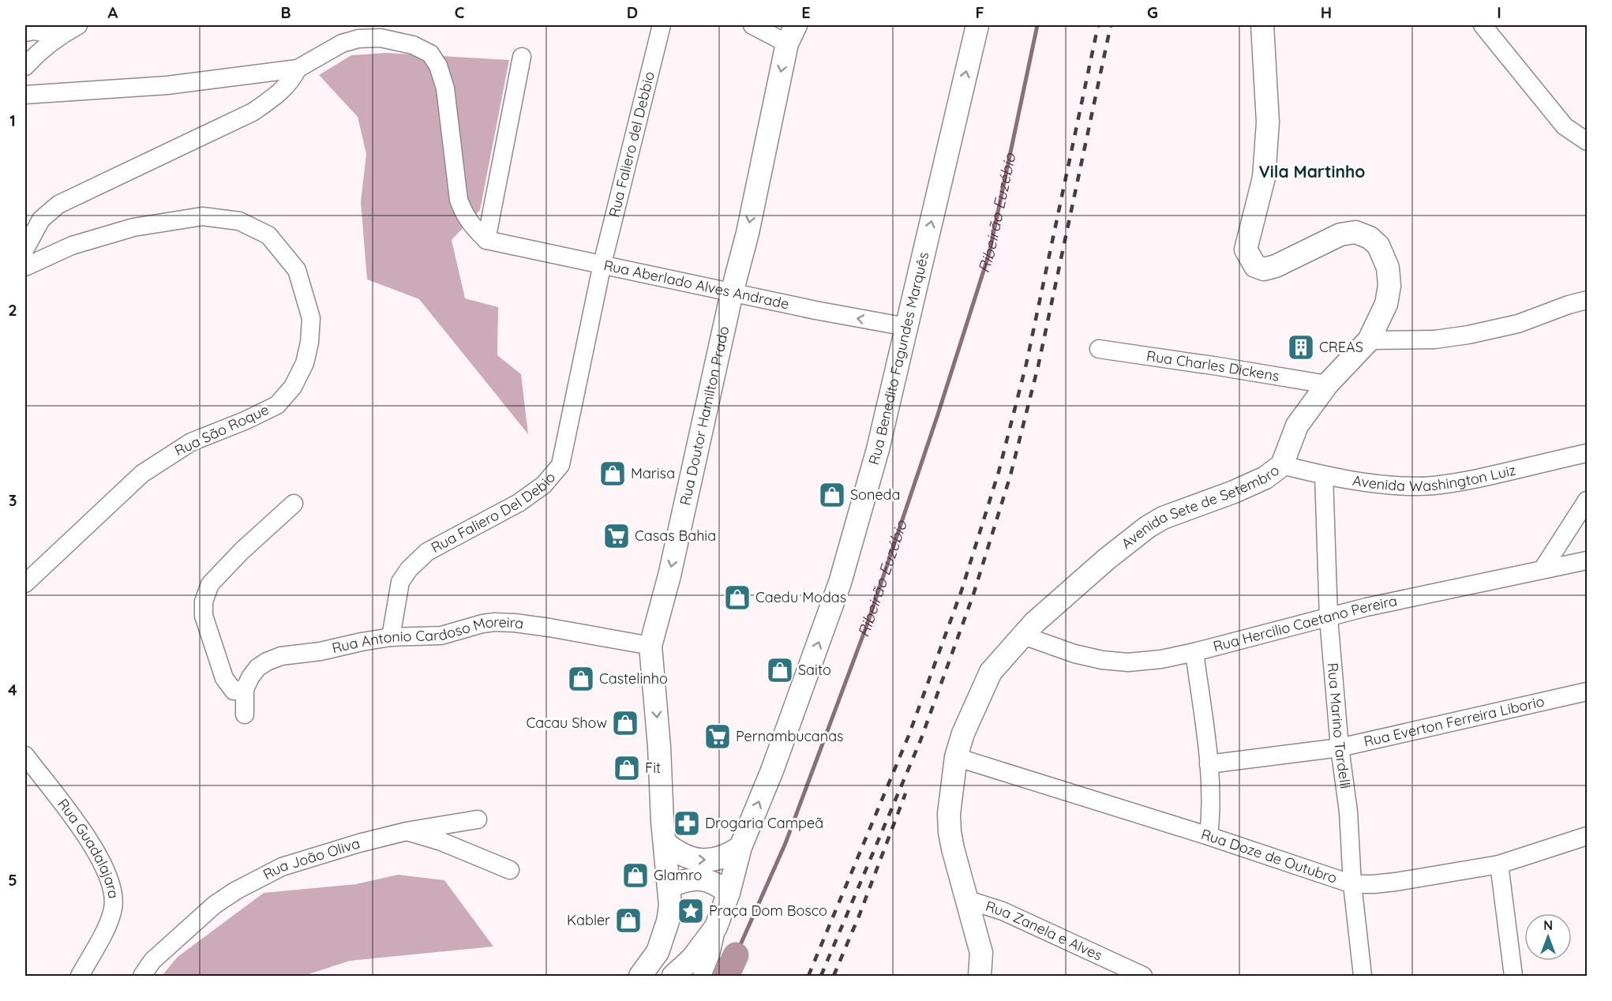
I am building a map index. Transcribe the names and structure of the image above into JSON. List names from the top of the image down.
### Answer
{
  "streets": {
    "main road": ["Rua Benedito Fagundes Marquês", "Rua Doutor Hamilton Prado", "Avenida Sete de Setembro"],
    "street": [
      "Rua Faliero del Debbio",
      "Rua Aberlado Alves Andrade",
      "Rua Charles Dickens",
      "Rua São Roque",
      "Avenida Washington Luiz",
      "Rua Faliero Del Debio",
      "Rua Hercilio Caetano Pereira",
      "Rua Antonio Cardoso Moreira",
      "Rua Everton Ferreira Liborio",
      "Rua Marino Tardelli",
      "Rua Guadalajara",
      "Rua Doze de Outubro",
      "Rua João Oliva",
      "Rua Zanela e Alves"
    ]
  },
  "crossings": [
    ["Rua Faliero del Debbio", "Rua Aberlado Alves Andrade"],
    ["Rua Faliero del Debbio", "Rua Faliero Del Debio"],
    ["Rua Aberlado Alves Andrade", "Rua Benedito Fagundes Marquês"],
    ["Rua Aberlado Alves Andrade", "Rua Doutor Hamilton Prado"],
    ["Rua Aberlado Alves Andrade", "Rua Faliero Del Debio"],
    ["Rua Charles Dickens", "Avenida Sete de Setembro"],
    ["Rua Doutor Hamilton Prado", "Rua Antonio Cardoso Moreira"],
    ["Avenida Washington Luiz", "Avenida Sete de Setembro"],
    ["Avenida Washington Luiz", "Rua Marino Tardelli"],
    ["Avenida Sete de Setembro", "Rua Hercilio Caetano Pereira"],
    ["Avenida Sete de Setembro", "Rua Doze de Outubro"],
    ["Avenida Sete de Setembro", "Rua Zanela e Alves"],
    ["Rua Faliero Del Debio", "Rua Antonio Cardoso Moreira"],
    ["Rua Hercilio Caetano Pereira", "Rua Marino Tardelli"],
    ["Rua Everton Ferreira Liborio", "Rua Marino Tardelli"],
    ["Rua Marino Tardelli", "Rua Doze de Outubro"]
  ],
  "one_way": ["Rua Aberlado Alves Andrade", "Rua Benedito Fagundes Marquês", "Rua Doutor Hamilton Prado"],
  "districts": ["Vila Martinho"],
  "water": ["Ribeirão Euzébio"],
  "places": {
    "building": ["CREAS"],
    "shop": [
      "Marisa",
      "Soneda",
      "Caedu Modas",
      "Saito",
      "Castelinho",
      "Cacau Show",
      "Fit",
      "Glamro",
      "Kabler"
    ],
    "supermarket": ["Casas Bahia", "Pernambucanas"],
    "pharmacy": ["Drogaria Campeã"],
    "place": ["Praça Dom Bosco"]
  },
  "north": "top",
  "grid": {
    "columns": [
      "A",
      "B",
      "C",
      "D",
      "E",
      "F",
      "G",
      "H",
      "I"
    ],
    "rows": [
      "1",
      "2",
      "3",
      "4",
      "5"
    ]
  }
}
